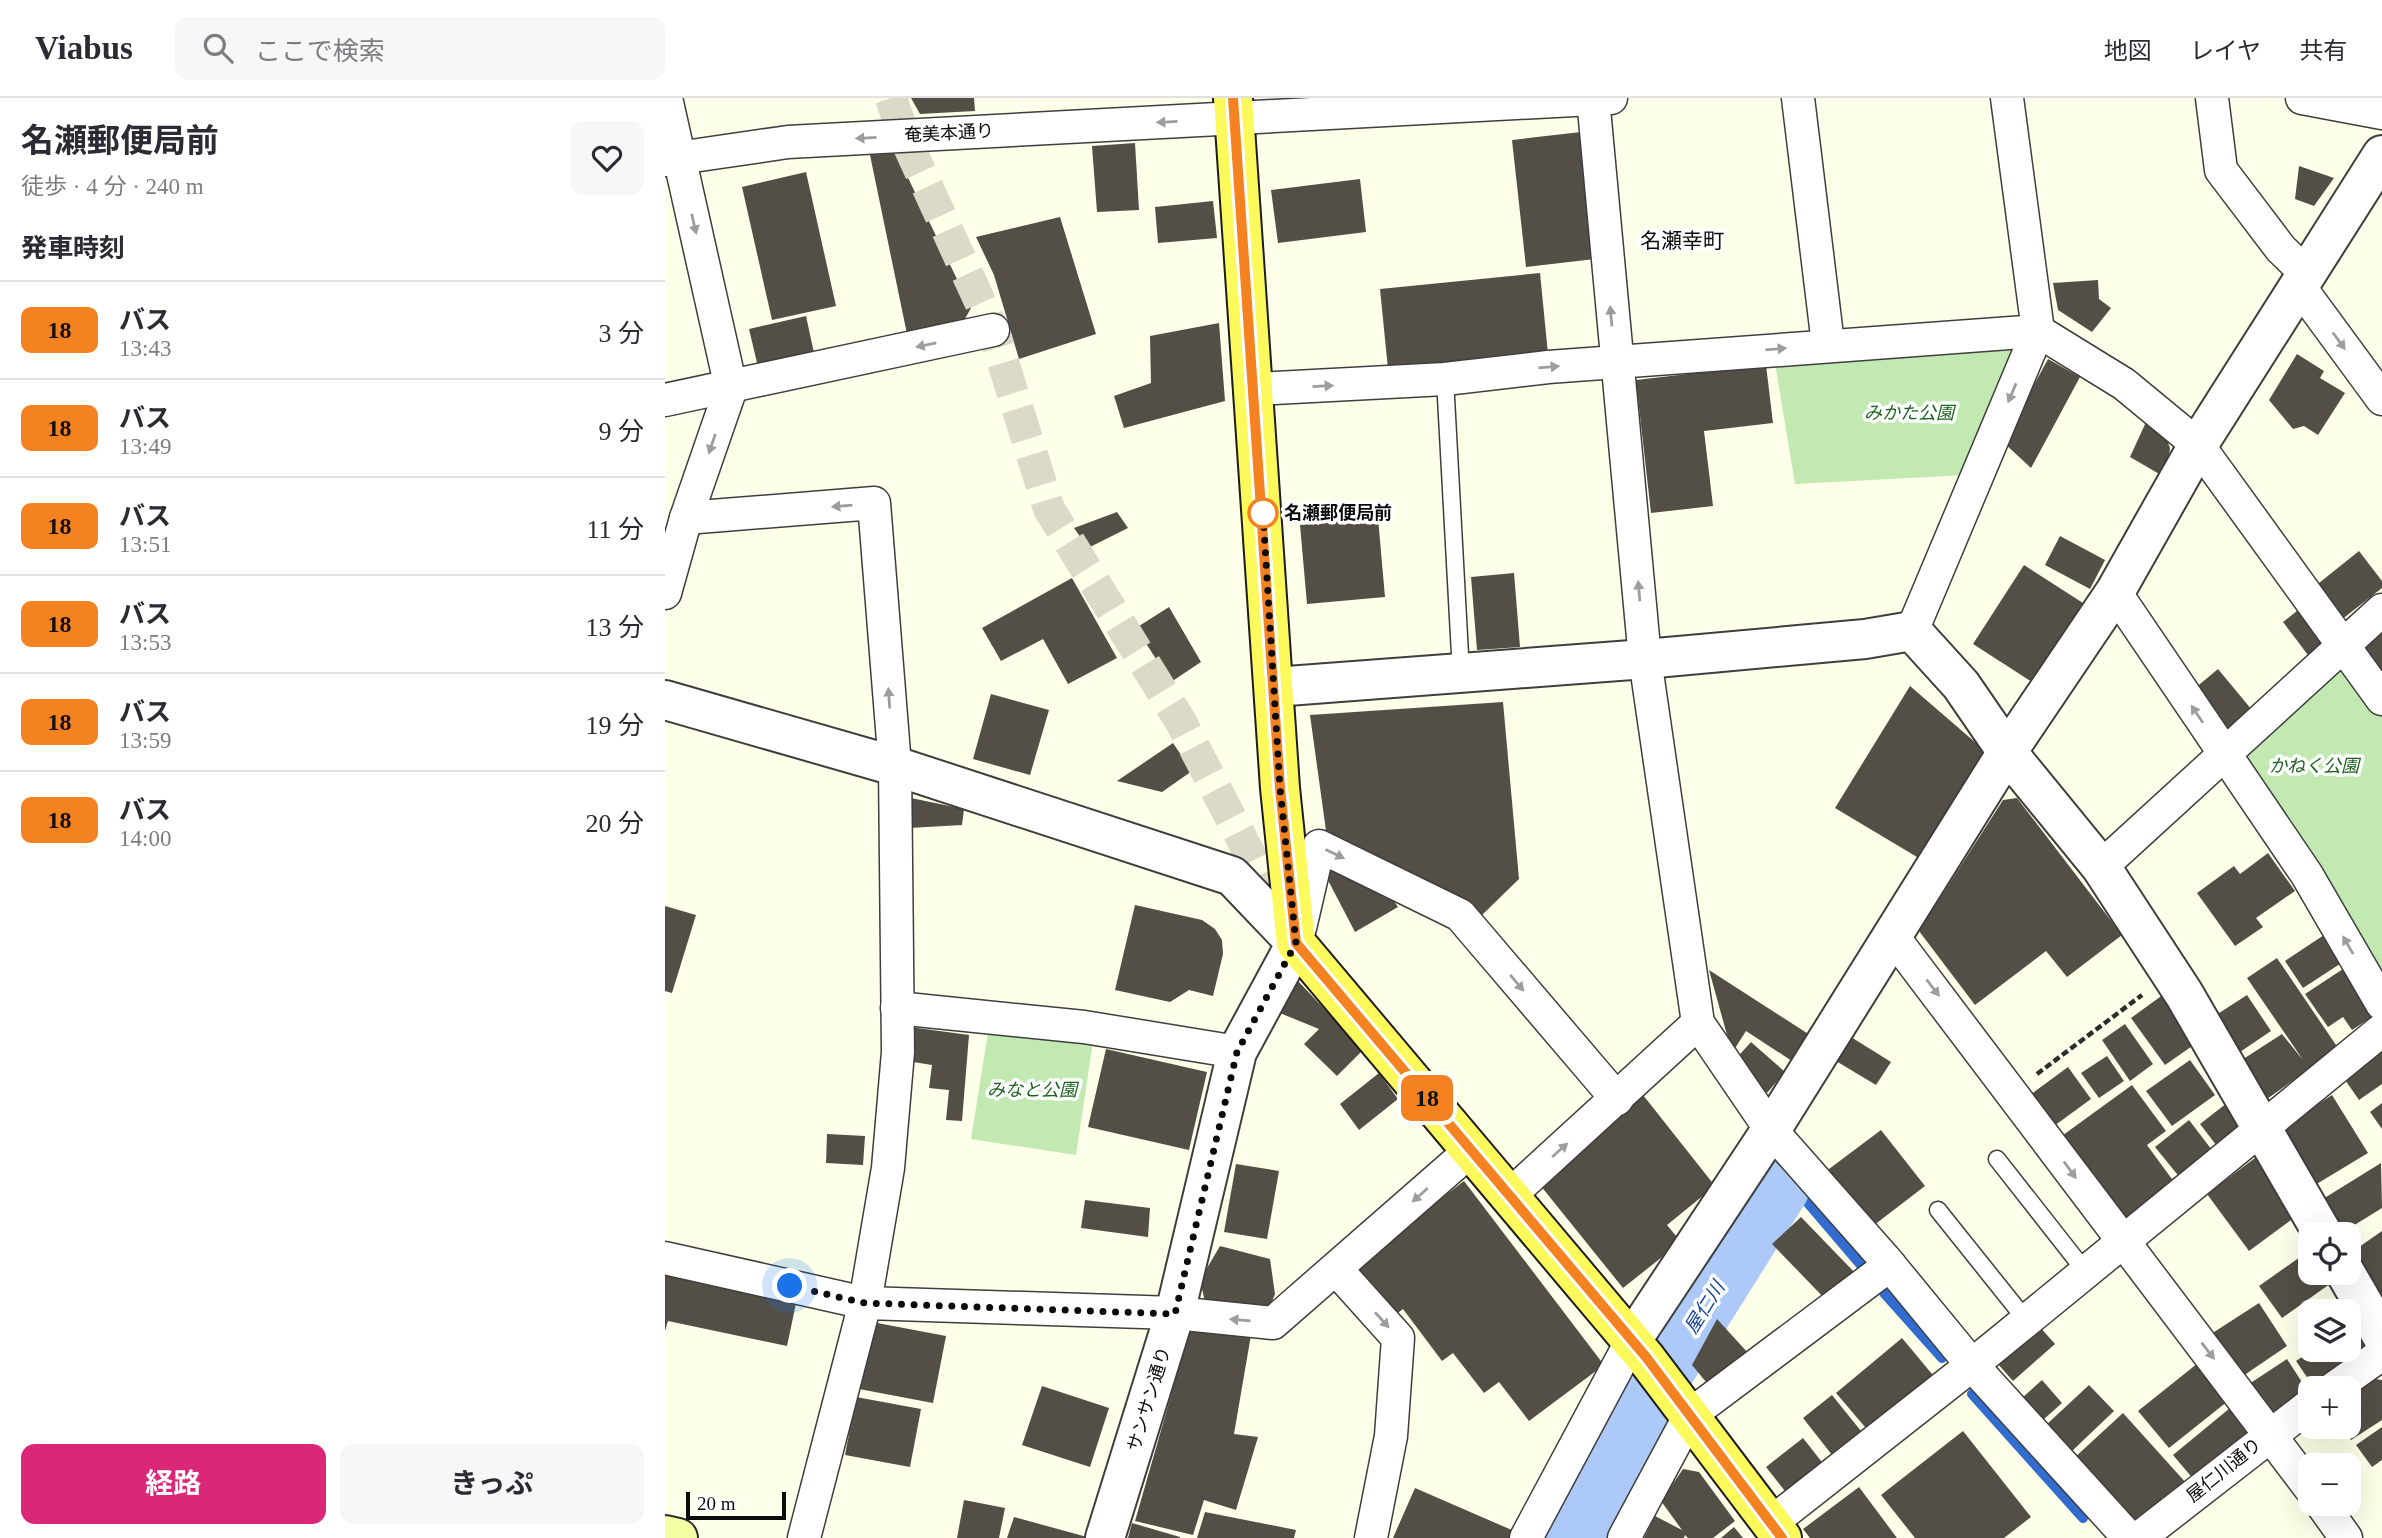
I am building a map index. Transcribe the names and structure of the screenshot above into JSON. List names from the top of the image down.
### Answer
{
  "streets": {
    "street": ["奄美本通り", "サンサン通り", "屋仁川通り"]
  },
  "districts": ["名瀬幸町"],
  "water": ["屋仁川"],
  "parks": ["みかた公園", "かねく公園", "みなと公園"],
  "places": ["名瀬郵便局前"],
  "lines": ["bus line 18"],
  "scale_bar": "20 m",
  "page": {
    "header": "Viabus",
    "search": "ここで検索",
    "nav": ["地図", "レイヤ", "共有"],
    "heading": [
      ["名瀬郵便局前", "徒歩 · 4 分 · 240 m"],
      "発車時刻"
    ],
    "on_map": "18",
    "list": [
      {
        "mark": "18",
        "name": "バス",
        "note": "13:43",
        "value": "3 分"
      },
      {
        "mark": "18",
        "name": "バス",
        "note": "13:49",
        "value": "9 分"
      },
      {
        "mark": "18",
        "name": "バス",
        "note": "13:51",
        "value": "11 分"
      },
      {
        "mark": "18",
        "name": "バス",
        "note": "13:53",
        "value": "13 分"
      },
      {
        "mark": "18",
        "name": "バス",
        "note": "13:59",
        "value": "19 分"
      },
      {
        "mark": "18",
        "name": "バス",
        "note": "14:00",
        "value": "20 分"
      }
    ],
    "map_buttons": ["+", "−"],
    "buttons": ["経路", "きっぷ"],
    "scale": "20 m"
  }
}
